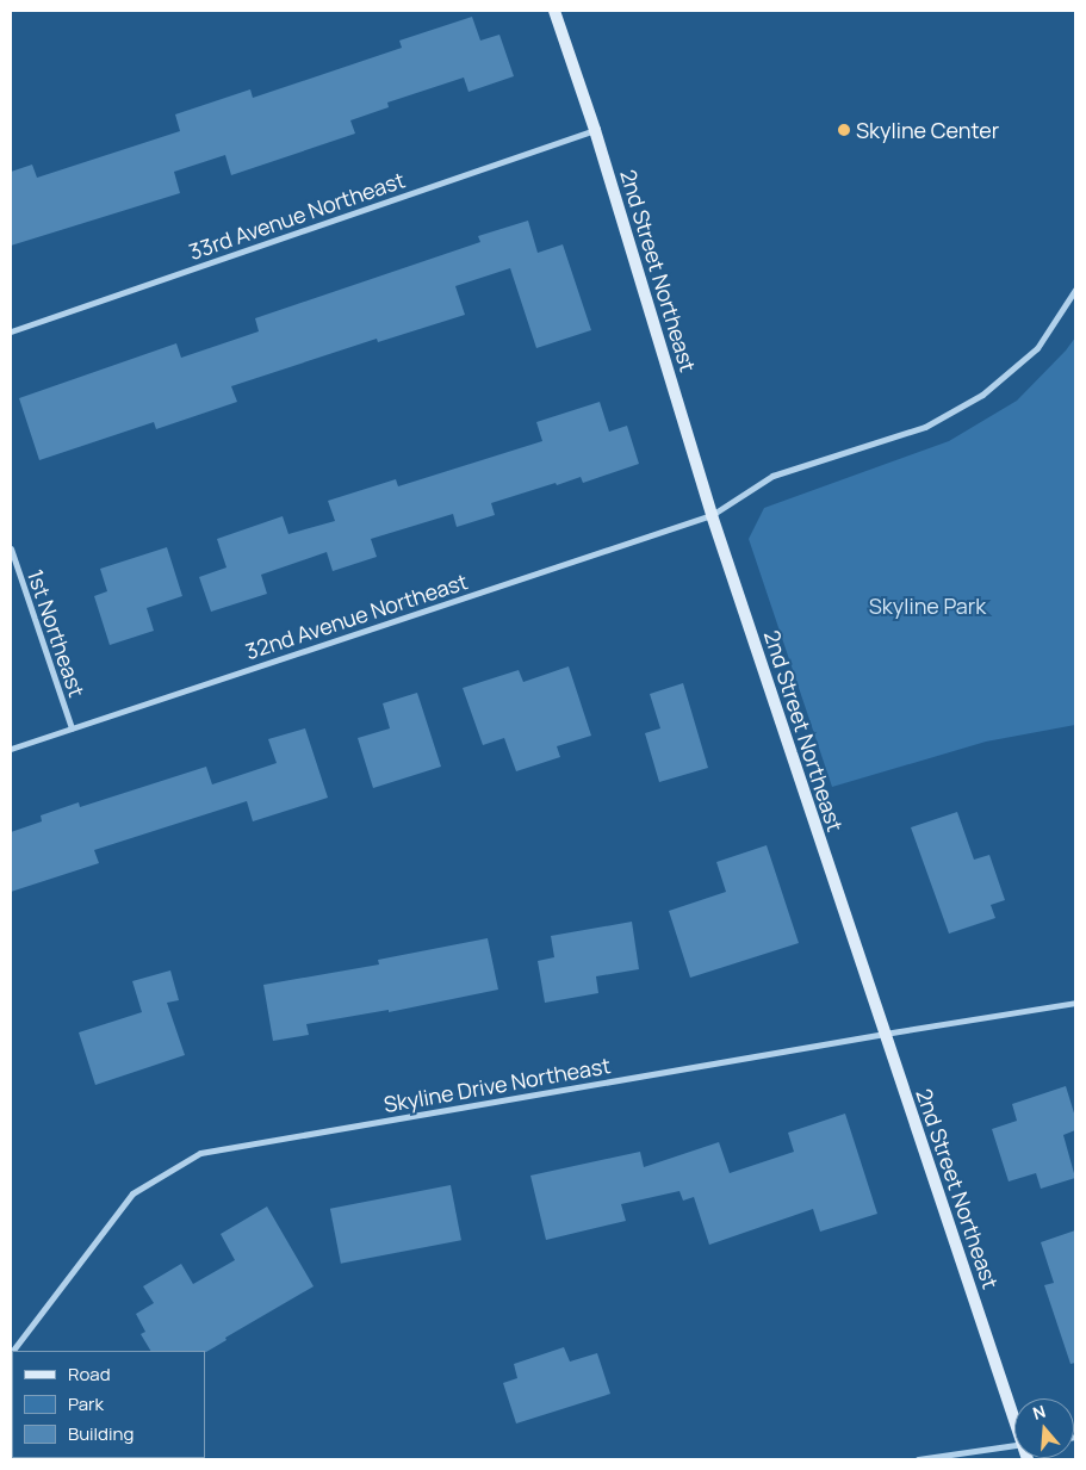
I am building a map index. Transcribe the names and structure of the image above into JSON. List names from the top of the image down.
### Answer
{
  "streets": {
    "street": [
      "33rd Avenue Northeast",
      "2nd Street Northeast",
      "32nd Avenue Northeast",
      "1st Northeast",
      "Skyline Drive Northeast"
    ]
  },
  "crossings": [
    ["33rd Avenue Northeast", "2nd Street Northeast"],
    ["2nd Street Northeast", "32nd Avenue Northeast"],
    ["2nd Street Northeast", "Skyline Drive Northeast"],
    ["32nd Avenue Northeast", "1st Northeast"]
  ],
  "parks": ["Skyline Park"],
  "places": ["Skyline Center"],
  "legend": ["Road", "Park", "Building"],
  "north": "top"
}
